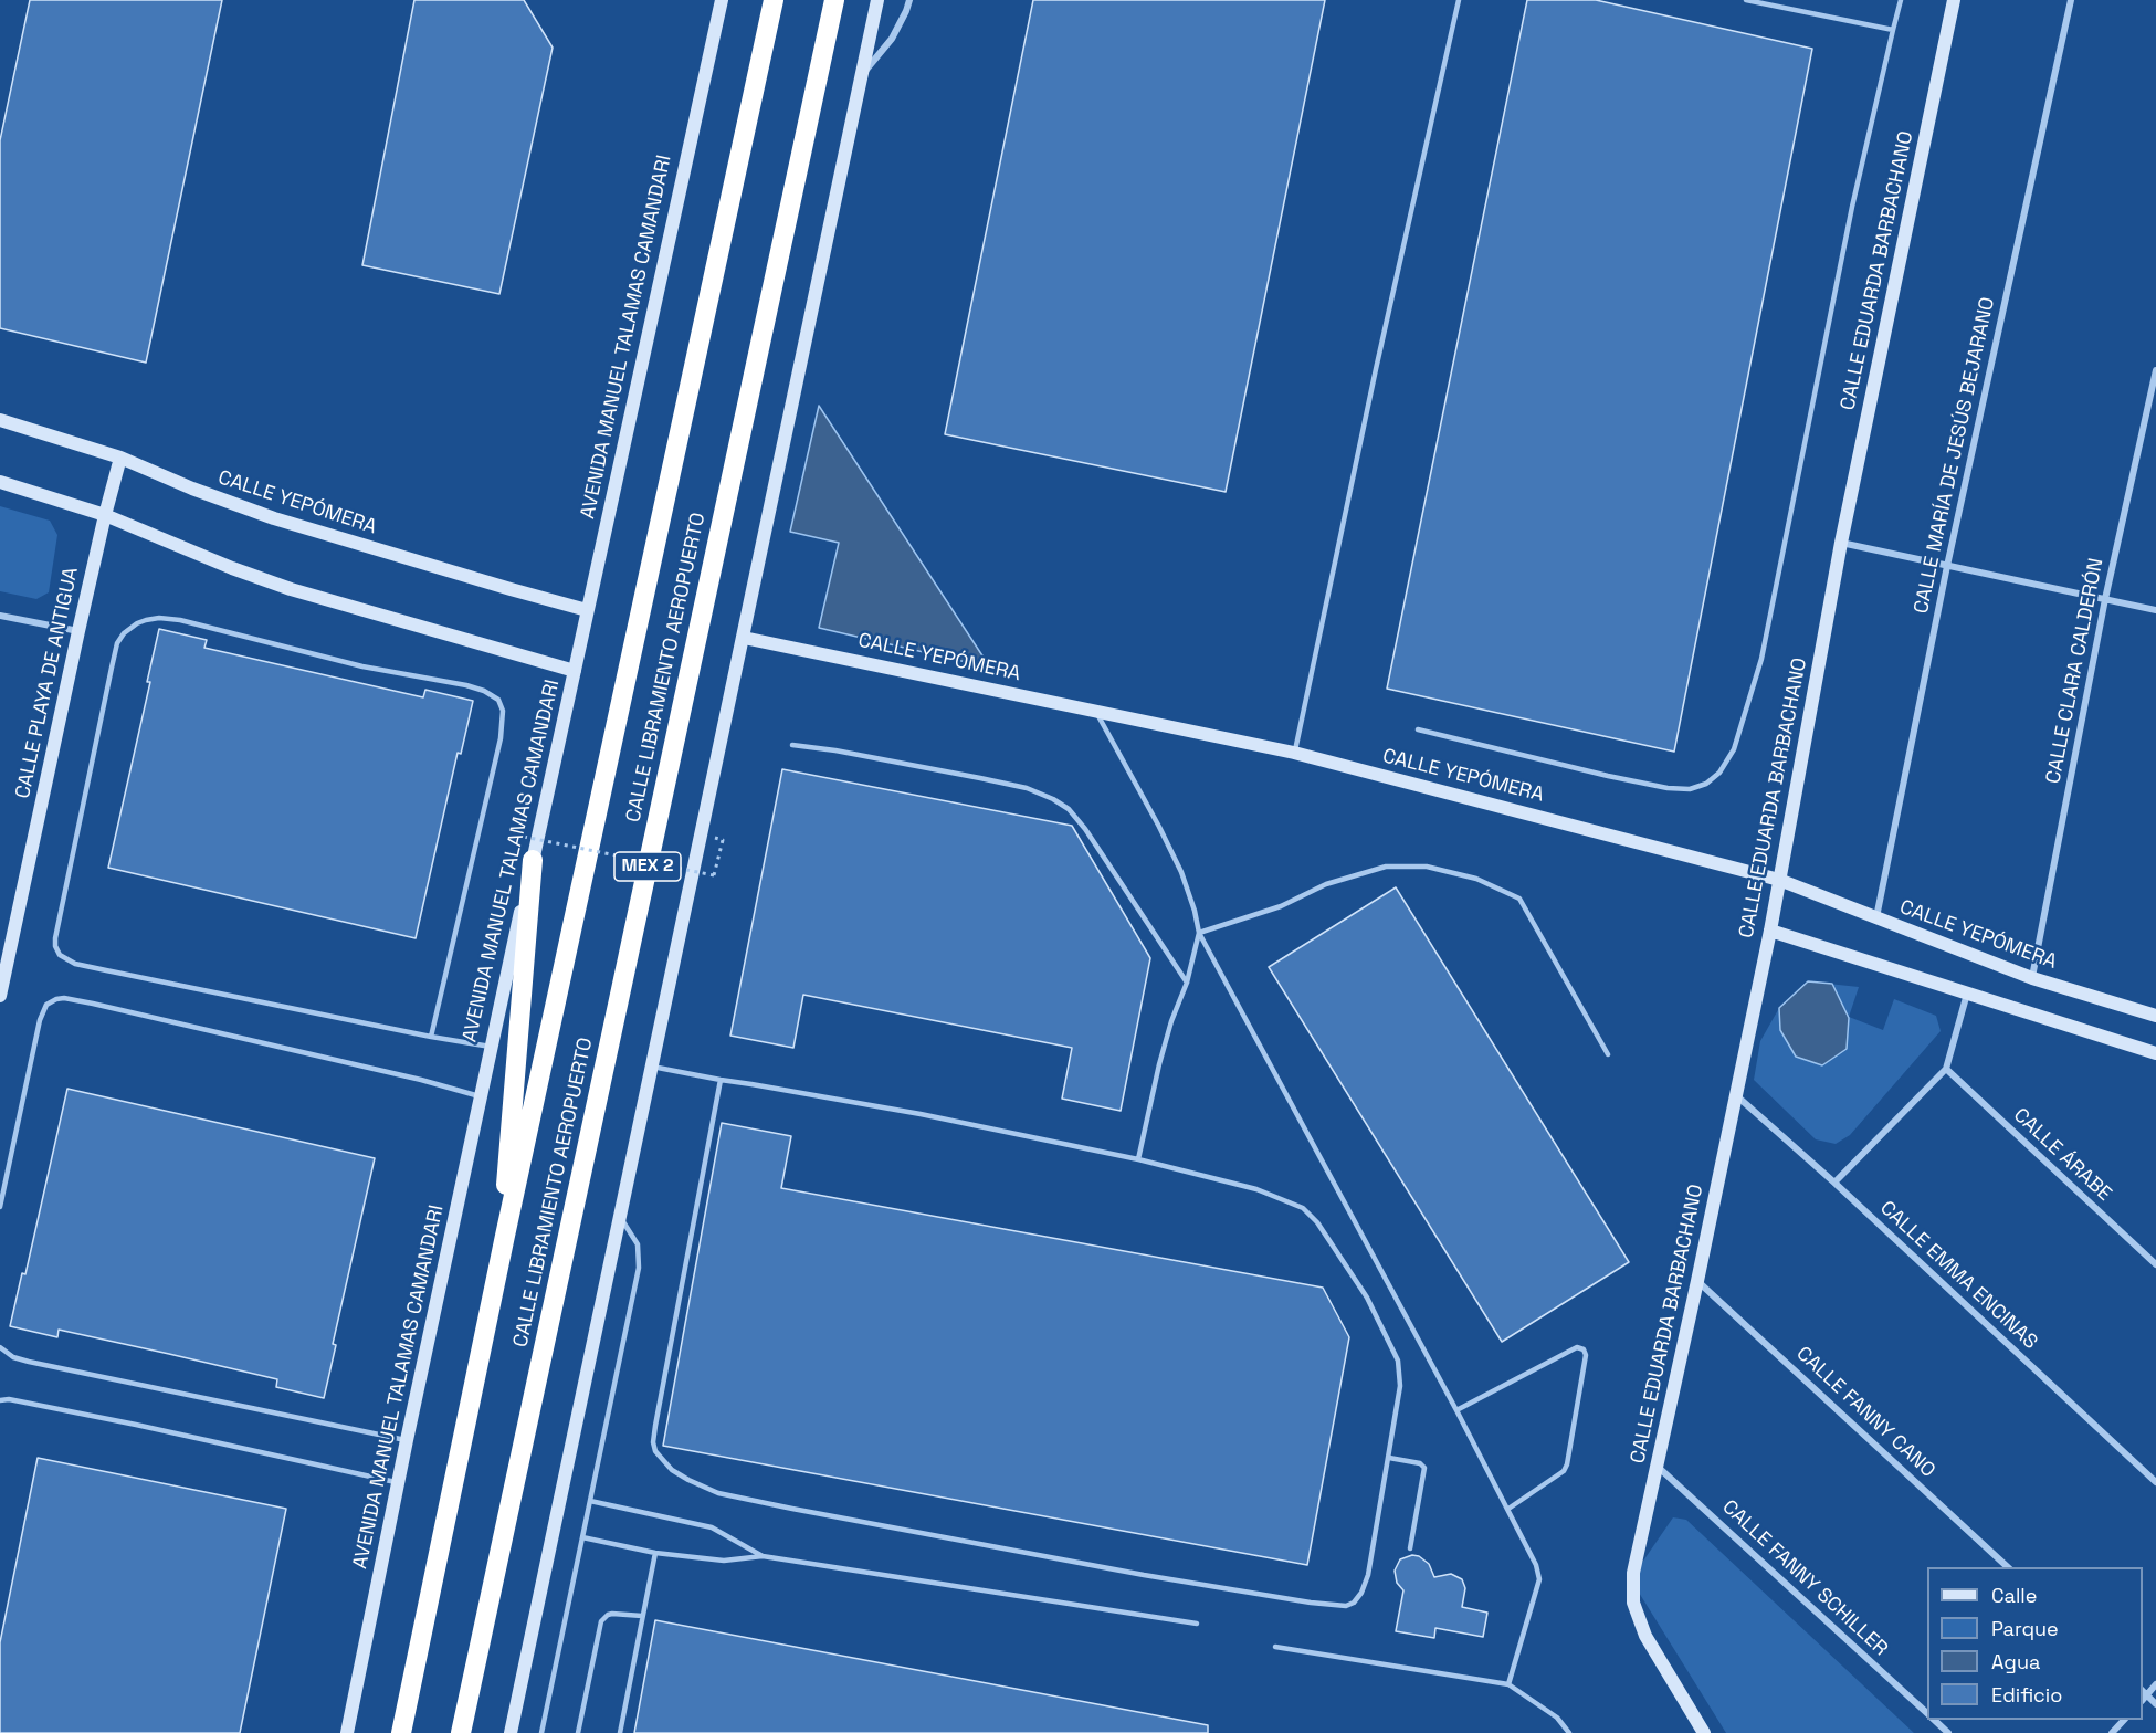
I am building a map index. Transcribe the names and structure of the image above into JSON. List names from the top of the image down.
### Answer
{
  "streets": {
    "highway": ["CALLE LIBRAMIENTO AEROPUERTO", "MEX 2"],
    "main road": [
      "CALLE EDUARDA BARBACHANO",
      "AVENIDA MANUEL TALAMAS CAMANDARI",
      "CALLE YEPÓMERA",
      "CALLE PLAYA DE ANTIGUA"
    ],
    "street": [
      "CALLE MARÍA DE JESÚS BEJARANO",
      "CALLE CLARA CALDERÓN",
      "CALLE ÁRABE",
      "CALLE EMMA ENCINAS",
      "CALLE FANNY CANO",
      "CALLE FANNY SCHILLER"
    ]
  },
  "crossings": [
    ["CALLE EDUARDA BARBACHANO", "CALLE YEPÓMERA"],
    ["CALLE EDUARDA BARBACHANO", "CALLE EMMA ENCINAS"],
    ["CALLE EDUARDA BARBACHANO", "CALLE FANNY CANO"],
    ["CALLE EDUARDA BARBACHANO", "CALLE FANNY SCHILLER"],
    ["AVENIDA MANUEL TALAMAS CAMANDARI", "CALLE YEPÓMERA"],
    ["CALLE MARÍA DE JESÚS BEJARANO", "CALLE YEPÓMERA"],
    ["CALLE YEPÓMERA", "CALLE CLARA CALDERÓN"],
    ["CALLE YEPÓMERA", "CALLE PLAYA DE ANTIGUA"]
  ],
  "legend": [
    "Calle",
    "Parque",
    "Agua",
    "Edificio"
  ]
}
